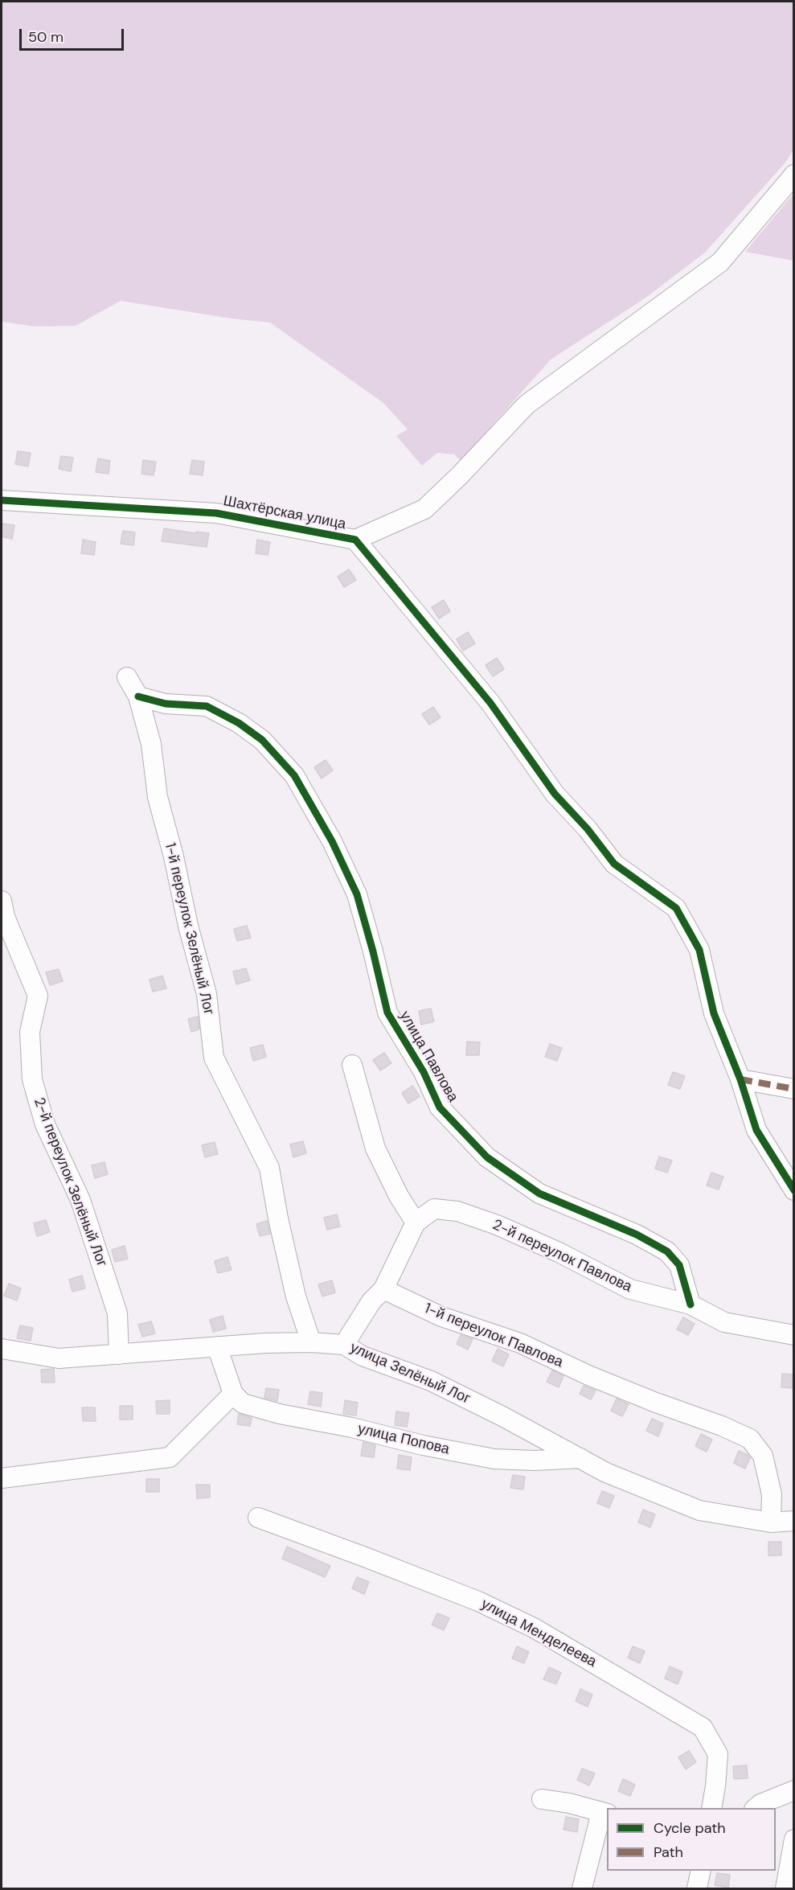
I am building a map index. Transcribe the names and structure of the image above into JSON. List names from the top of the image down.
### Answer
{
  "streets": {
    "street": [
      "Шахтёрская улица",
      "1-й переулок Зелёный Лог",
      "улица Павлова",
      "2-й переулок Зелёный Лог",
      "2-й переулок Павлова",
      "1-й переулок Павлова",
      "улица Зелёный Лог",
      "улица Попова",
      "улица Менделеева"
    ]
  },
  "crossings": [
    ["1-й переулок Зелёный Лог", "улица Павлова"],
    ["1-й переулок Зелёный Лог", "улица Зелёный Лог"],
    ["улица Павлова", "2-й переулок Павлова"],
    ["2-й переулок Зелёный Лог", "улица Зелёный Лог"],
    ["1-й переулок Павлова", "улица Зелёный Лог"],
    ["улица Зелёный Лог", "улица Попова"]
  ],
  "legend": ["Cycle path", "Path"],
  "scale_bar": "50 m"
}
